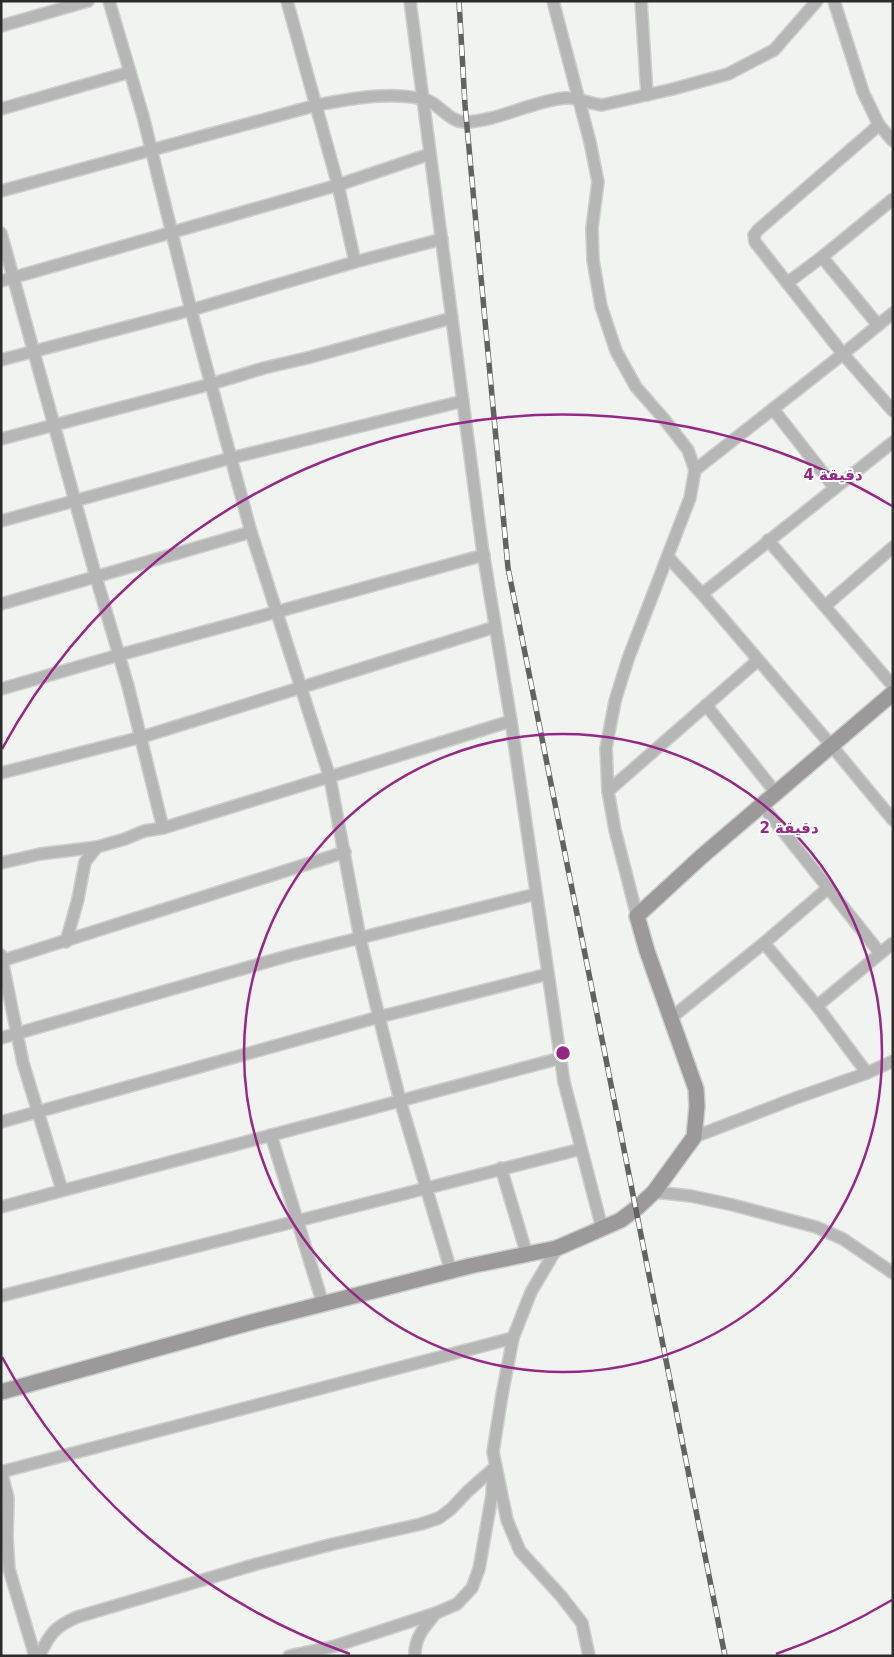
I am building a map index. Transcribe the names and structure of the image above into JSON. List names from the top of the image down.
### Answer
{
  "rings": ["4 دقيقة", "2 دقيقة"]
}
